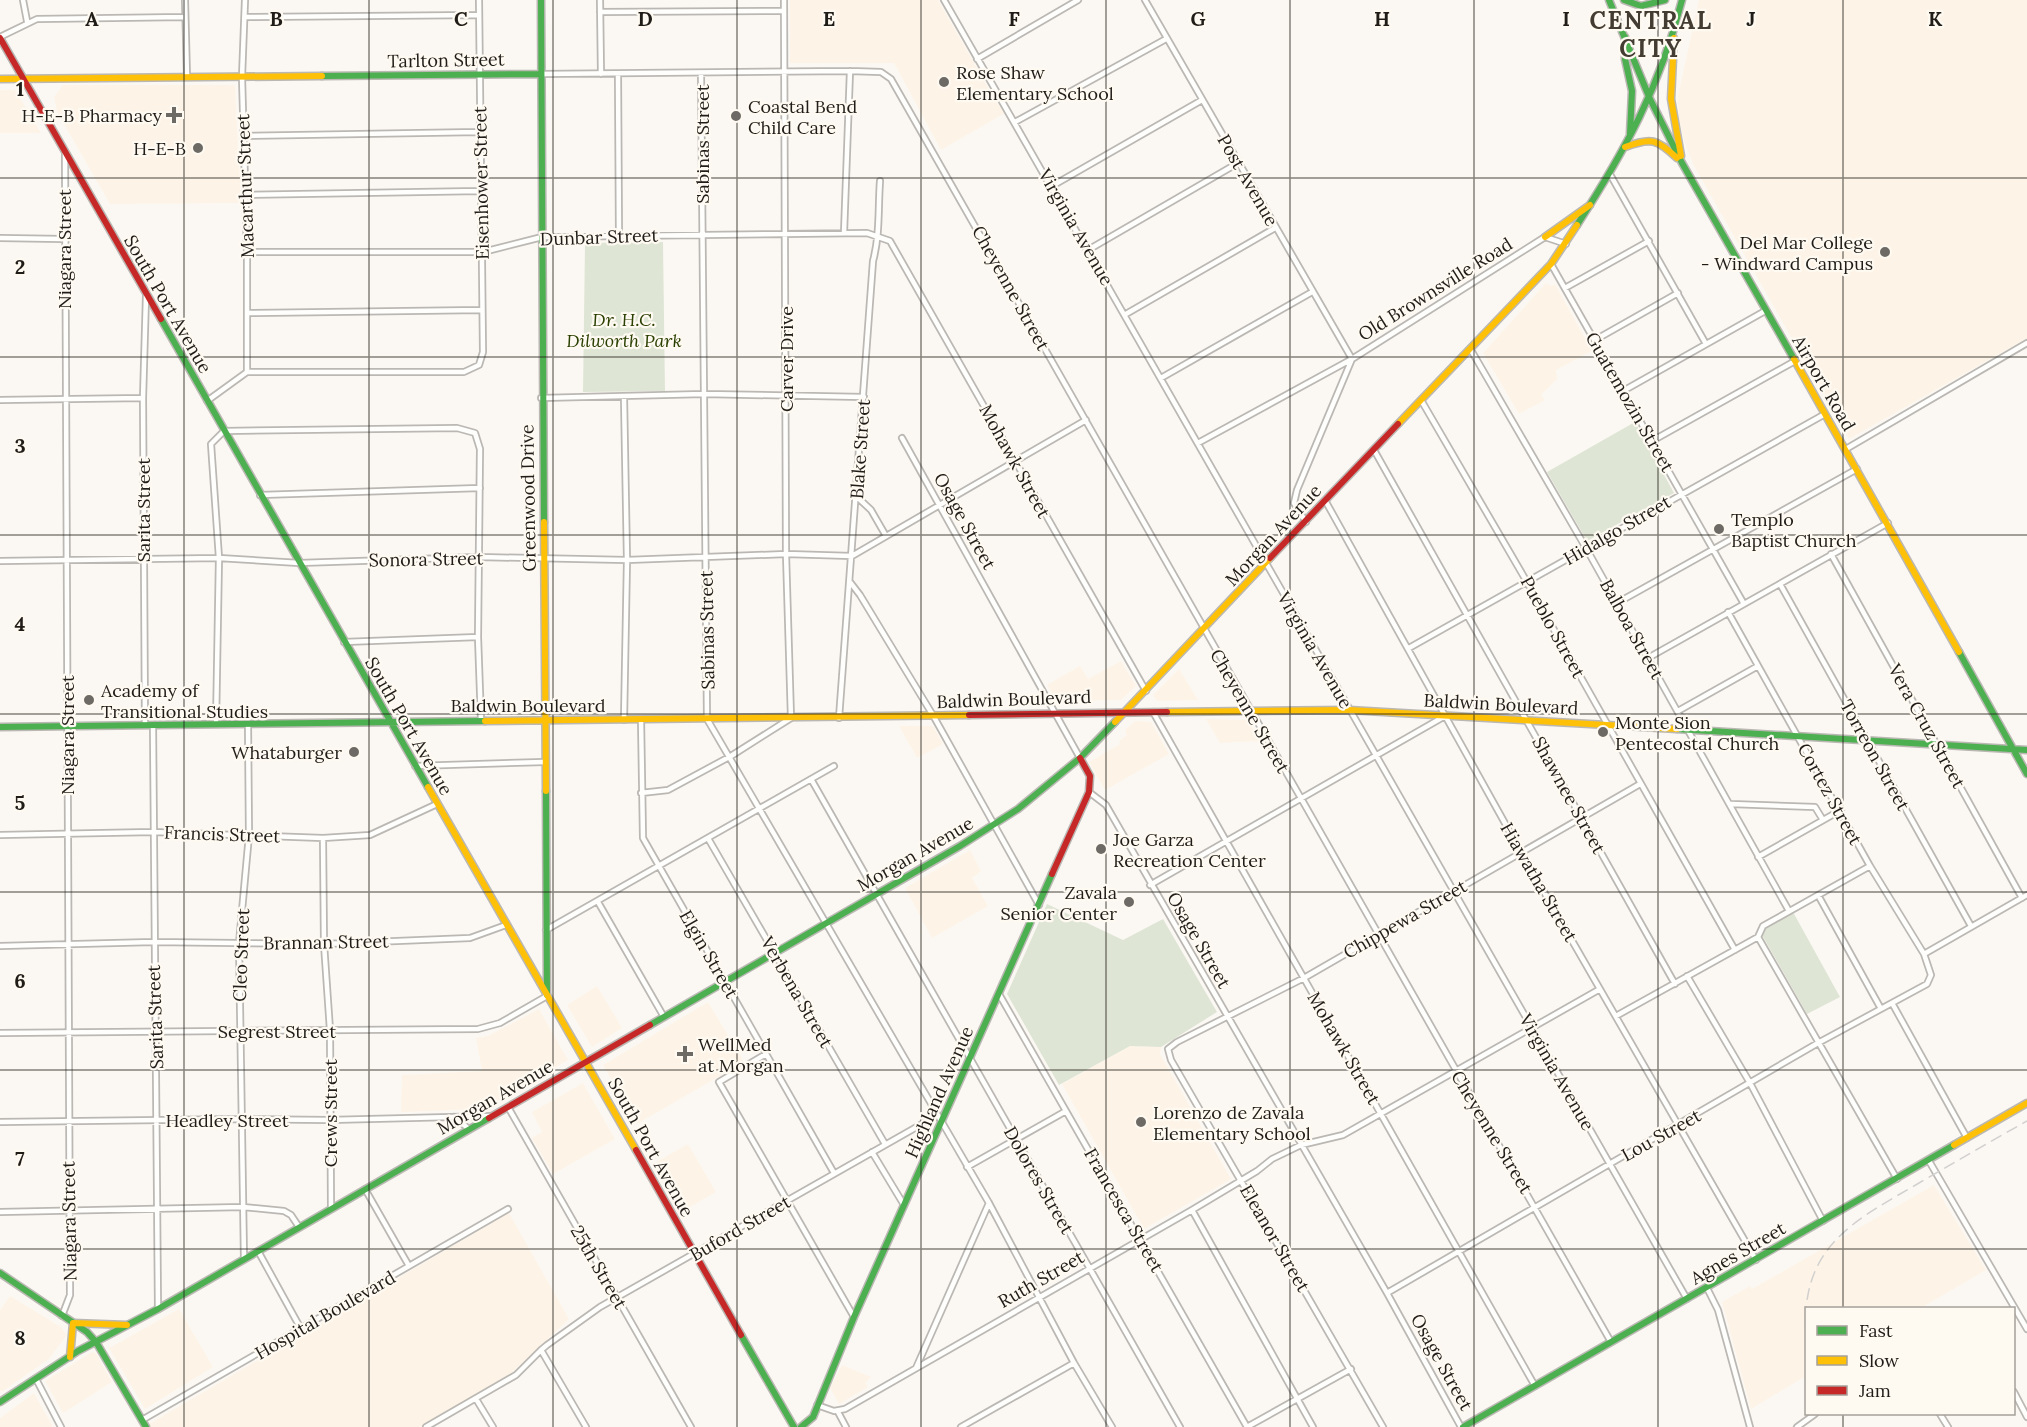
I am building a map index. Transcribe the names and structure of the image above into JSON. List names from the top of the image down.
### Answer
{
  "streets": {
    "main road": [
      "Tarlton Street",
      "South Port Avenue",
      "Airport Road",
      "Greenwood Drive",
      "Osage Street",
      "Morgan Avenue",
      "Baldwin Boulevard",
      "Highland Avenue",
      "Agnes Street"
    ],
    "street": [
      "Sabinas Street",
      "Post Avenue",
      "Eisenhower Street",
      "Macarthur Street",
      "Virginia Avenue",
      "Dunbar Street",
      "Niagara Street",
      "Cheyenne Street",
      "Old Brownsville Road",
      "Carver Drive",
      "Guatemozin Street",
      "Blake Street",
      "Mohawk Street",
      "Sarita Street",
      "Hidalgo Street",
      "Sonora Street",
      "Pueblo Street",
      "Balboa Street",
      "Vera Cruz Street",
      "Torreon Street",
      "Cortez Street",
      "Shawnee Street",
      "Francis Street",
      "Hiawatha Street",
      "Chippewa Street",
      "Brannan Street",
      "Elgin Street",
      "Cleo Street",
      "Verbena Street",
      "Segrest Street",
      "Crews Street",
      "Headley Street",
      "Lou Street",
      "Dolores Street",
      "Francesca Street",
      "Buford Street",
      "Eleanor Street",
      "25th Street",
      "Ruth Street",
      "Hospital Boulevard"
    ]
  },
  "crossings": [
    ["Tarlton Street", "Sabinas Street"],
    ["Tarlton Street", "Eisenhower Street"],
    ["Tarlton Street", "Macarthur Street"],
    ["Tarlton Street", "Cheyenne Street"],
    ["Tarlton Street", "South Port Avenue"],
    ["Tarlton Street", "Carver Drive"],
    ["Tarlton Street", "Greenwood Drive"],
    ["Sabinas Street", "Dunbar Street"],
    ["Sabinas Street", "Sonora Street"],
    ["Sabinas Street", "Baldwin Boulevard"],
    ["Post Avenue", "Old Brownsville Road"],
    ["Eisenhower Street", "Macarthur Street"],
    ["Eisenhower Street", "Dunbar Street"],
    ["Macarthur Street", "Dunbar Street"],
    ["Virginia Avenue", "Morgan Avenue"],
    ["Virginia Avenue", "Baldwin Boulevard"],
    ["Virginia Avenue", "Chippewa Street"],
    ["Virginia Avenue", "Lou Street"],
    ["Virginia Avenue", "Agnes Street"],
    ["Virginia Avenue", "Ruth Street"],
    ["Dunbar Street", "Carver Drive"],
    ["Dunbar Street", "Blake Street"],
    ["Dunbar Street", "Mohawk Street"],
    ["Dunbar Street", "Greenwood Drive"],
    ["Niagara Street", "South Port Avenue"],
    ["Niagara Street", "Sonora Street"],
    ["Niagara Street", "Baldwin Boulevard"],
    ["Niagara Street", "Francis Street"],
    ["Niagara Street", "Brannan Street"],
    ["Niagara Street", "Segrest Street"],
    ["Niagara Street", "Headley Street"],
    ["Cheyenne Street", "Morgan Avenue"],
    ["Cheyenne Street", "Baldwin Boulevard"],
    ["Cheyenne Street", "Chippewa Street"],
    ["Cheyenne Street", "Lou Street"],
    ["Cheyenne Street", "Agnes Street"],
    ["Cheyenne Street", "Ruth Street"],
    ["Old Brownsville Road", "Morgan Avenue"],
    ["South Port Avenue", "Greenwood Drive"],
    ["South Port Avenue", "Sarita Street"],
    ["South Port Avenue", "Morgan Avenue"],
    ["South Port Avenue", "Sonora Street"],
    ["South Port Avenue", "Baldwin Boulevard"],
    ["South Port Avenue", "Francis Street"],
    ["South Port Avenue", "Brannan Street"],
    ["South Port Avenue", "Segrest Street"],
    ["South Port Avenue", "Buford Street"],
    ["Carver Drive", "Sonora Street"],
    ["Carver Drive", "Baldwin Boulevard"],
    ["Airport Road", "Hidalgo Street"],
    ["Airport Road", "Morgan Avenue"],
    ["Airport Road", "Baldwin Boulevard"],
    ["Guatemozin Street", "Hidalgo Street"],
    ["Guatemozin Street", "Morgan Avenue"],
    ["Blake Street", "Mohawk Street"],
    ["Blake Street", "Sonora Street"],
    ["Blake Street", "Baldwin Boulevard"],
    ["Mohawk Street", "Morgan Avenue"],
    ["Mohawk Street", "Baldwin Boulevard"],
    ["Mohawk Street", "Chippewa Street"],
    ["Mohawk Street", "Lou Street"],
    ["Mohawk Street", "Agnes Street"],
    ["Mohawk Street", "Ruth Street"],
    ["Greenwood Drive", "Sonora Street"],
    ["Greenwood Drive", "Baldwin Boulevard"],
    ["Greenwood Drive", "Segrest Street"],
    ["Sarita Street", "Morgan Avenue"],
    ["Sarita Street", "Sonora Street"],
    ["Sarita Street", "Baldwin Boulevard"],
    ["Sarita Street", "Francis Street"],
    ["Sarita Street", "Brannan Street"],
    ["Sarita Street", "Segrest Street"],
    ["Sarita Street", "Headley Street"],
    ["Osage Street", "Morgan Avenue"],
    ["Osage Street", "Baldwin Boulevard"],
    ["Osage Street", "Chippewa Street"],
    ["Osage Street", "Highland Avenue"],
    ["Osage Street", "Lou Street"],
    ["Osage Street", "Agnes Street"],
    ["Osage Street", "Ruth Street"],
    ["Hidalgo Street", "Pueblo Street"],
    ["Hidalgo Street", "Balboa Street"],
    ["Hidalgo Street", "Shawnee Street"],
    ["Hidalgo Street", "Hiawatha Street"],
    ["Morgan Avenue", "Pueblo Street"],
    ["Morgan Avenue", "Balboa Street"],
    ["Morgan Avenue", "Baldwin Boulevard"],
    ["Morgan Avenue", "Shawnee Street"],
    ["Morgan Avenue", "Hiawatha Street"],
    ["Morgan Avenue", "Elgin Street"],
    ["Morgan Avenue", "Cleo Street"],
    ["Morgan Avenue", "Verbena Street"],
    ["Morgan Avenue", "Crews Street"],
    ["Morgan Avenue", "Headley Street"],
    ["Morgan Avenue", "Dolores Street"],
    ["Morgan Avenue", "25th Street"],
    ["Pueblo Street", "Baldwin Boulevard"],
    ["Pueblo Street", "Chippewa Street"],
    ["Balboa Street", "Baldwin Boulevard"],
    ["Baldwin Boulevard", "Vera Cruz Street"],
    ["Baldwin Boulevard", "Torreon Street"],
    ["Baldwin Boulevard", "Cortez Street"],
    ["Baldwin Boulevard", "Shawnee Street"],
    ["Baldwin Boulevard", "Hiawatha Street"],
    ["Baldwin Boulevard", "Elgin Street"],
    ["Baldwin Boulevard", "Cleo Street"],
    ["Cortez Street", "Lou Street"],
    ["Shawnee Street", "Chippewa Street"],
    ["Francis Street", "Cleo Street"],
    ["Francis Street", "Crews Street"],
    ["Hiawatha Street", "Chippewa Street"],
    ["Hiawatha Street", "Lou Street"],
    ["Hiawatha Street", "Agnes Street"],
    ["Hiawatha Street", "Ruth Street"],
    ["Chippewa Street", "Eleanor Street"],
    ["Brannan Street", "Cleo Street"],
    ["Brannan Street", "Crews Street"],
    ["Elgin Street", "Buford Street"],
    ["Cleo Street", "Segrest Street"],
    ["Cleo Street", "Headley Street"],
    ["Verbena Street", "Buford Street"],
    ["Segrest Street", "Crews Street"],
    ["Highland Avenue", "Dolores Street"],
    ["Highland Avenue", "Francesca Street"],
    ["Crews Street", "Headley Street"],
    ["Dolores Street", "Ruth Street"],
    ["Francesca Street", "Ruth Street"],
    ["Buford Street", "25th Street"],
    ["Eleanor Street", "Ruth Street"]
  ],
  "districts": ["CENTRAL CITY"],
  "parks": ["Dr. H.C. Dilworth Park"],
  "places": {
    "other": [
      "Rose Shaw Elementary School",
      "Coastal Bend Child Care",
      "H-E-B",
      "Del Mar College - Windward Campus",
      "Templo Baptist Church",
      "Academy of Transitional Studies",
      "Monte Sion Pentecostal Church",
      "Whataburger",
      "Joe Garza Recreation Center",
      "Zavala Senior Center",
      "Lorenzo de Zavala Elementary School"
    ],
    "health": ["H-E-B Pharmacy", "WellMed at Morgan"]
  },
  "legend": ["Fast", "Slow", "Jam"],
  "grid": {
    "columns": [
      "A",
      "B",
      "C",
      "D",
      "E",
      "F",
      "G",
      "H",
      "I",
      "J",
      "K"
    ],
    "rows": [
      "1",
      "2",
      "3",
      "4",
      "5",
      "6",
      "7",
      "8"
    ]
  }
}
